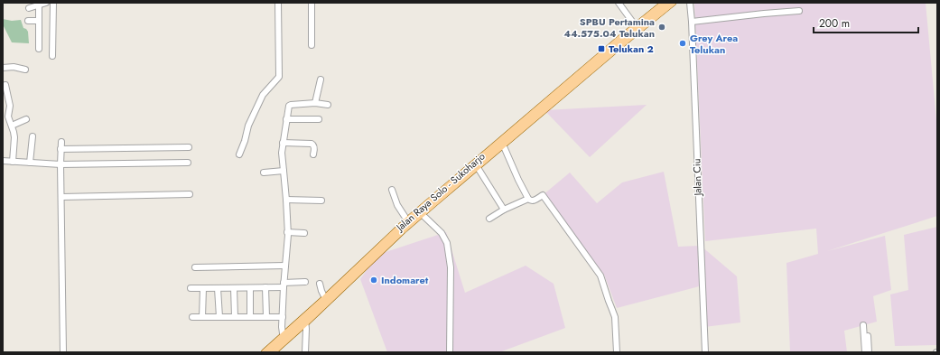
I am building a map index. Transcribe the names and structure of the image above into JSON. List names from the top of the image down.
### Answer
{
  "streets": {
    "main road": ["Jalan Raya Solo - Sukoharjo"],
    "street": ["Jalan Ciu"]
  },
  "places": {
    "other": ["SPBU Pertamina 44.575.04 Telukan", "Grey Area Telukan", "Indomaret"],
    "transit": ["Telukan 2"]
  },
  "scale_bar": "200 m"
}
